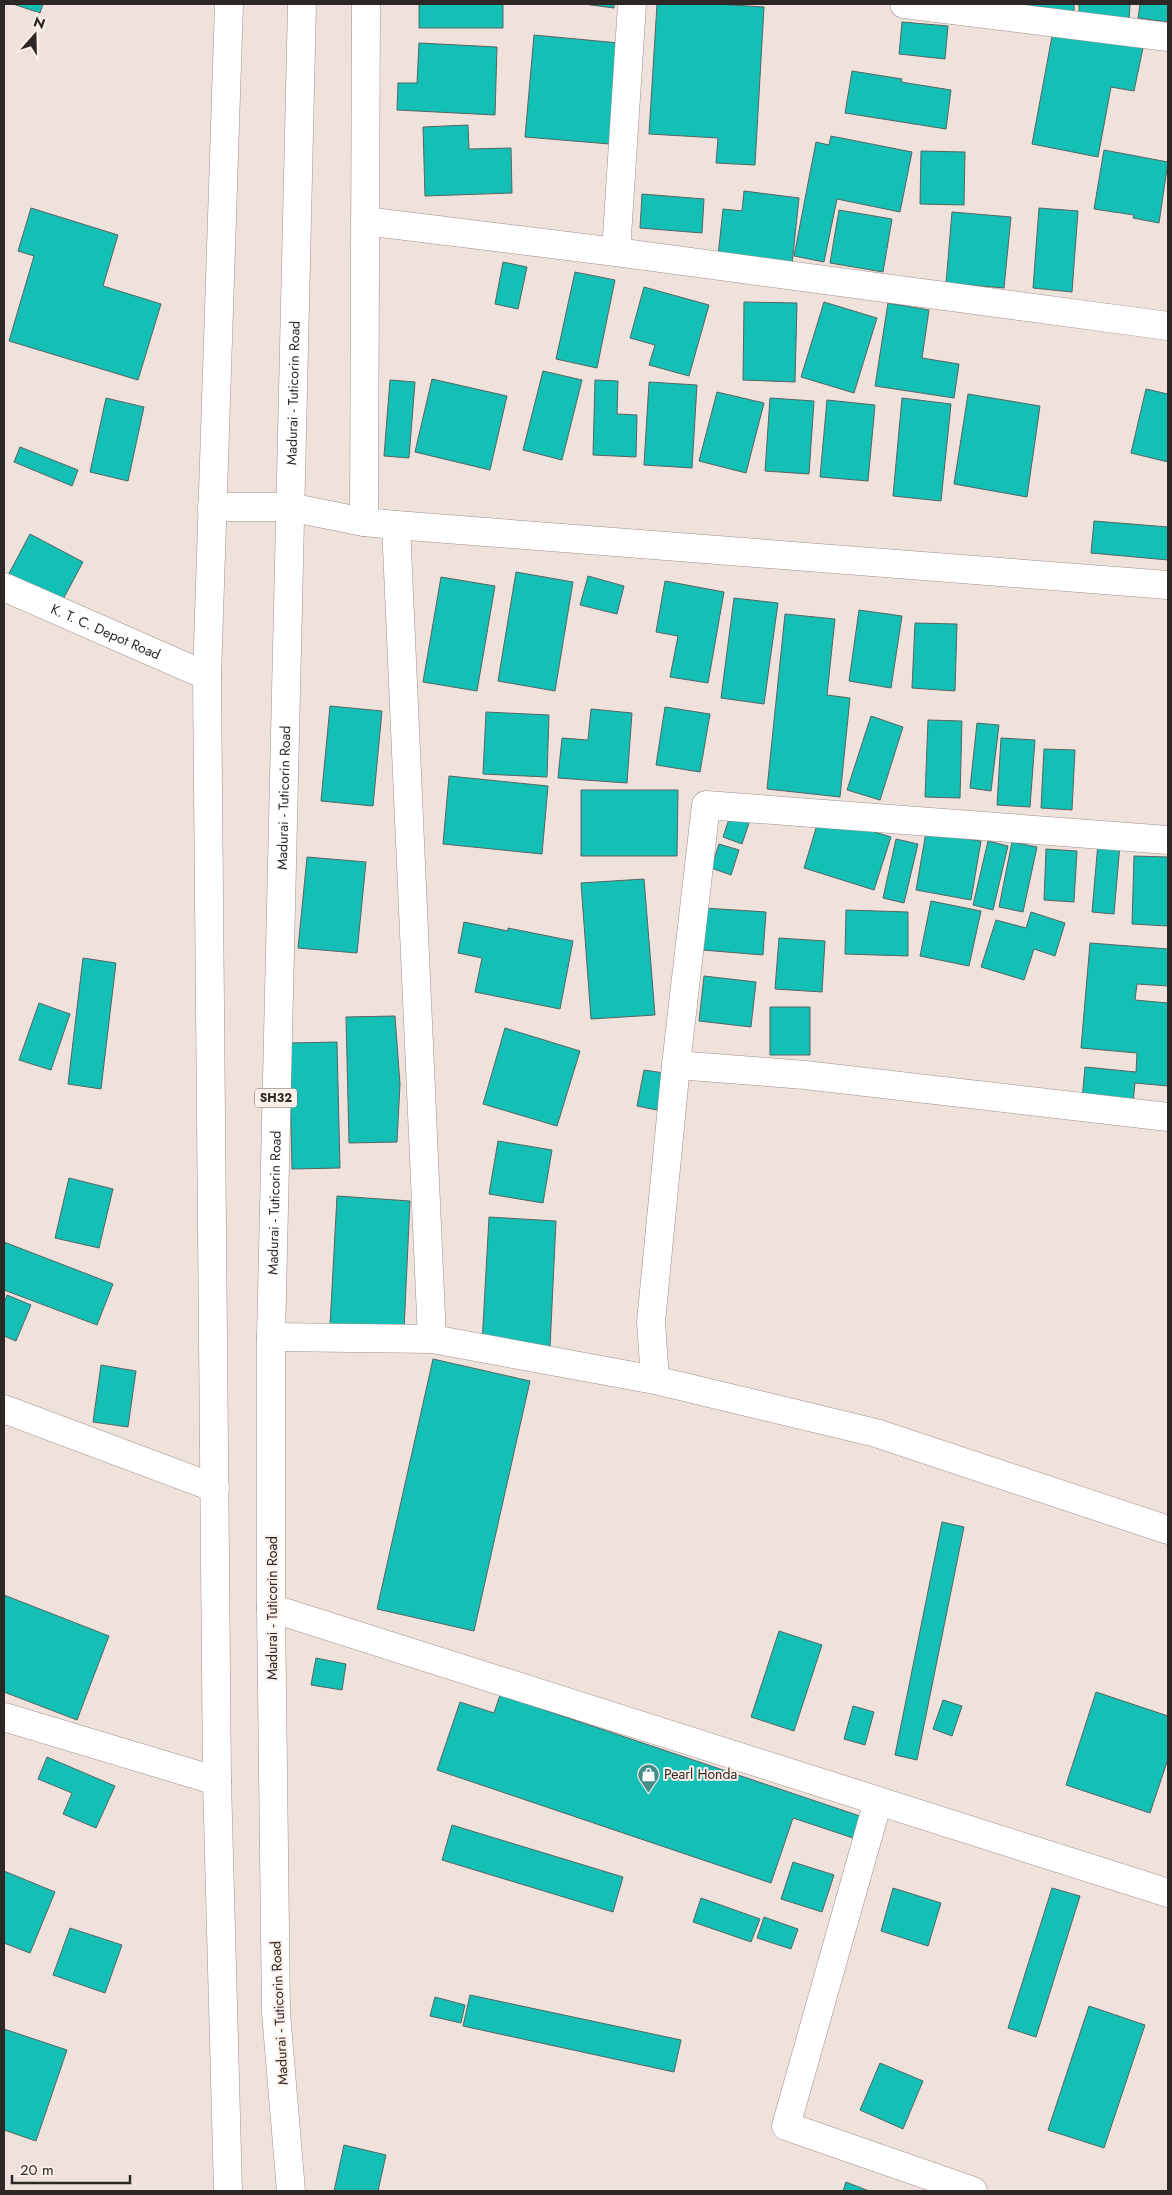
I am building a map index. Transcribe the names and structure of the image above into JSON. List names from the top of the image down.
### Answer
{
  "streets": {
    "street": ["Madurai - Tuticorin Road", "K. T. C. Depot Road", "SH32"]
  },
  "places": {
    "shop": ["Pearl Honda"]
  },
  "scale_bar": "20 m",
  "north": "top"
}
